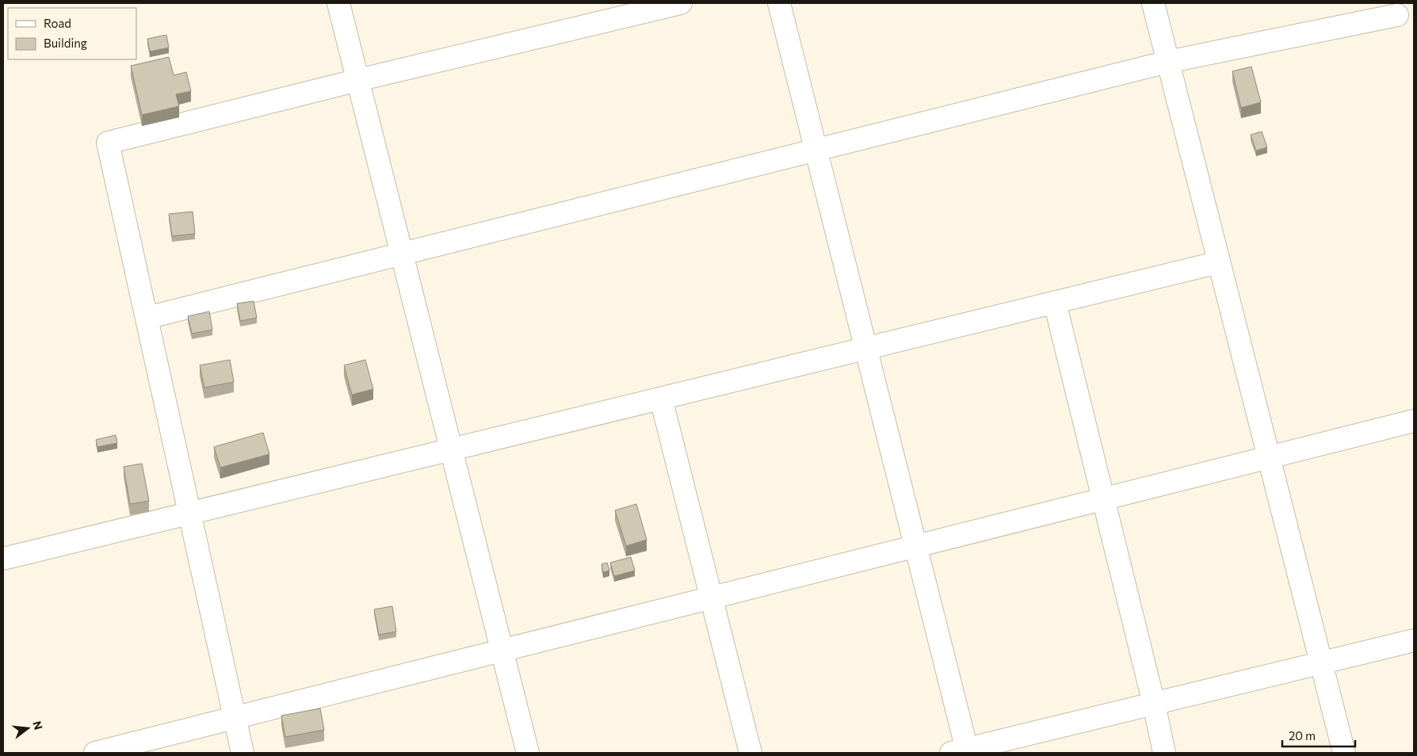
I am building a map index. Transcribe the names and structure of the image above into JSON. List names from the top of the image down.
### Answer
{
  "legend": ["Road", "Building"],
  "scale_bar": "20 m",
  "north": "right"
}
